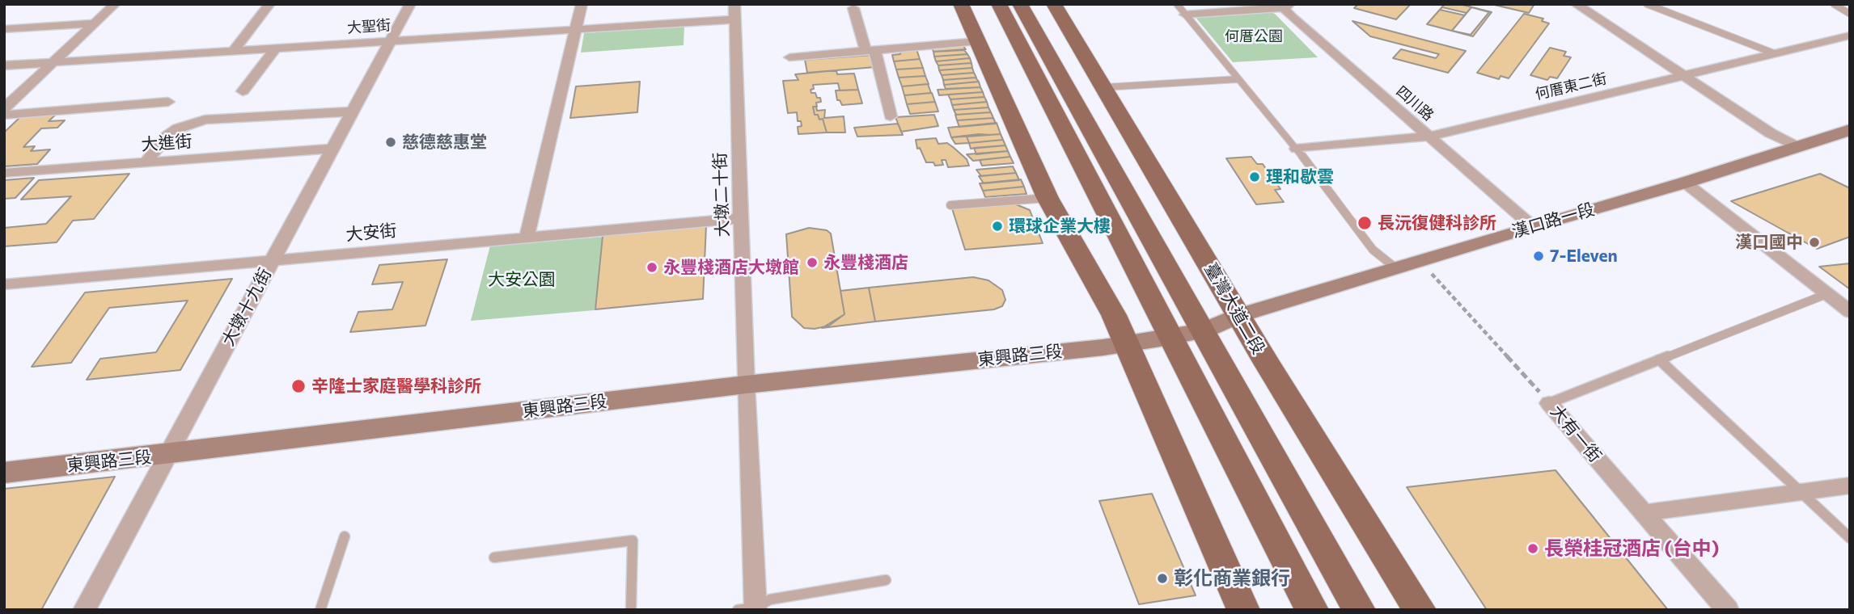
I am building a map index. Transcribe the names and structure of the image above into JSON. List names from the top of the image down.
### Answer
{
  "streets": {
    "main road": ["臺灣大道二段"],
    "street": [
      "大聖街",
      "何厝東二街",
      "四川路",
      "大進街",
      "大墩二十街",
      "漢口路一段",
      "大安街",
      "大墩十九街",
      "東興路三段",
      "大有一街"
    ]
  },
  "crossings": [
    ["大聖街", "大墩二十街"],
    ["大聖街", "大墩十九街"],
    ["何厝東二街", "四川路"],
    ["四川路", "漢口路一段"],
    ["大進街", "大墩十九街"],
    ["大墩二十街", "大安街"],
    ["大墩二十街", "東興路三段"],
    ["漢口路一段", "臺灣大道二段"],
    ["漢口路一段", "東興路三段"],
    ["漢口路一段", "大有一街"],
    ["大安街", "大墩十九街"],
    ["大墩十九街", "東興路三段"]
  ],
  "parks": ["何厝公園", "大安公園"],
  "places": [
    "慈德慈惠堂",
    "理和歇雲",
    "長沅復健科診所",
    "環球企業大樓",
    "漢口國中",
    "7-Eleven",
    "永豐棧酒店",
    "永豐棧酒店大墩館",
    "辛隆士家庭醫學科診所",
    "長榮桂冠酒店 (台中)",
    "彰化商業銀行"
  ]
}
